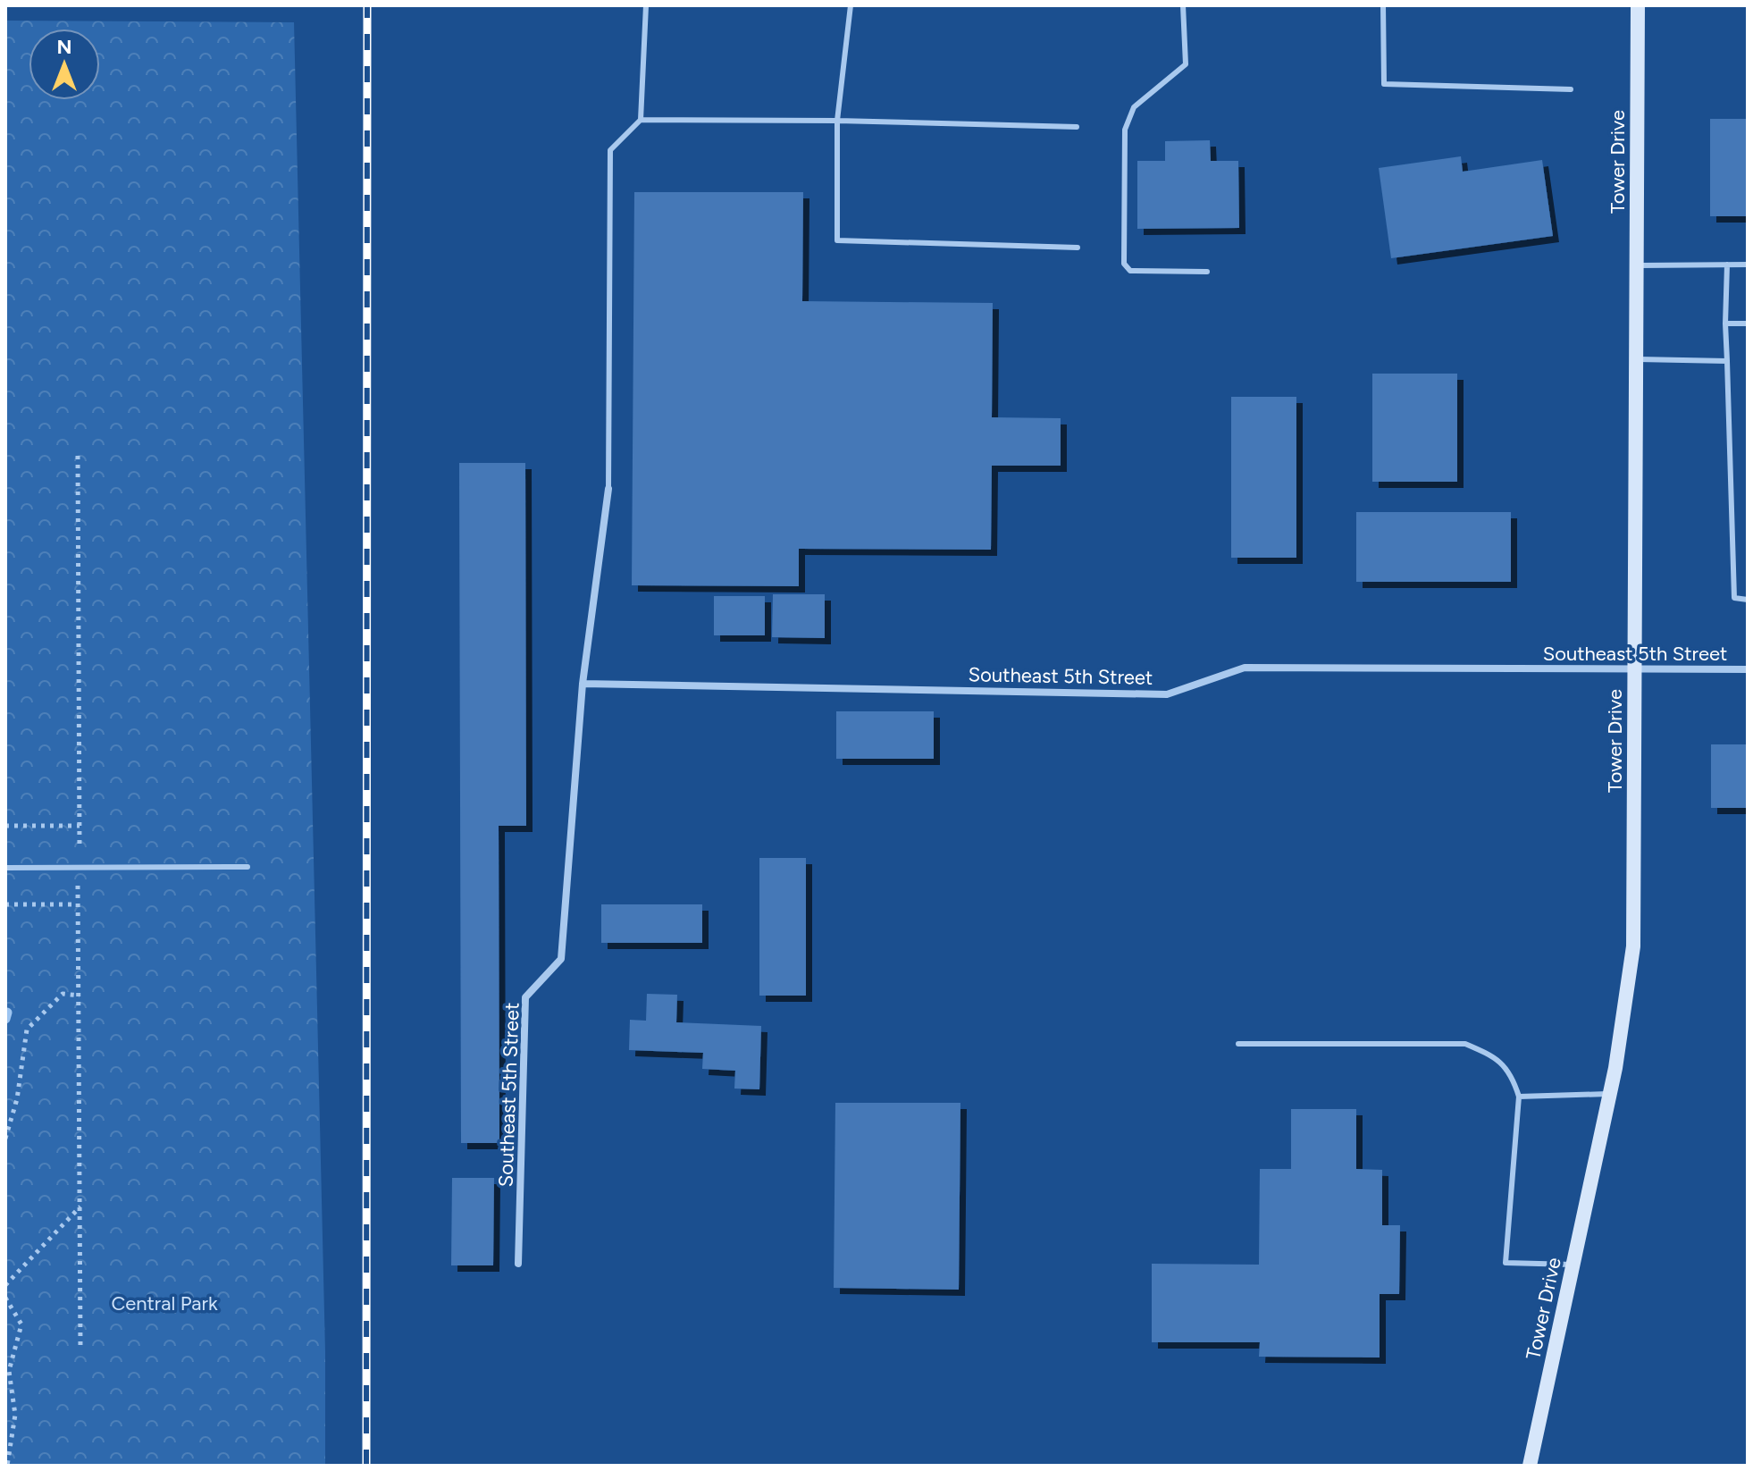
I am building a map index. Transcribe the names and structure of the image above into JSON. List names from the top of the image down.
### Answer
{
  "streets": {
    "street": ["Tower Drive", "Southeast 5th Street"]
  },
  "crossings": [
    ["Tower Drive", "Southeast 5th Street"]
  ],
  "parks": ["Central Park"],
  "north": "top"
}
